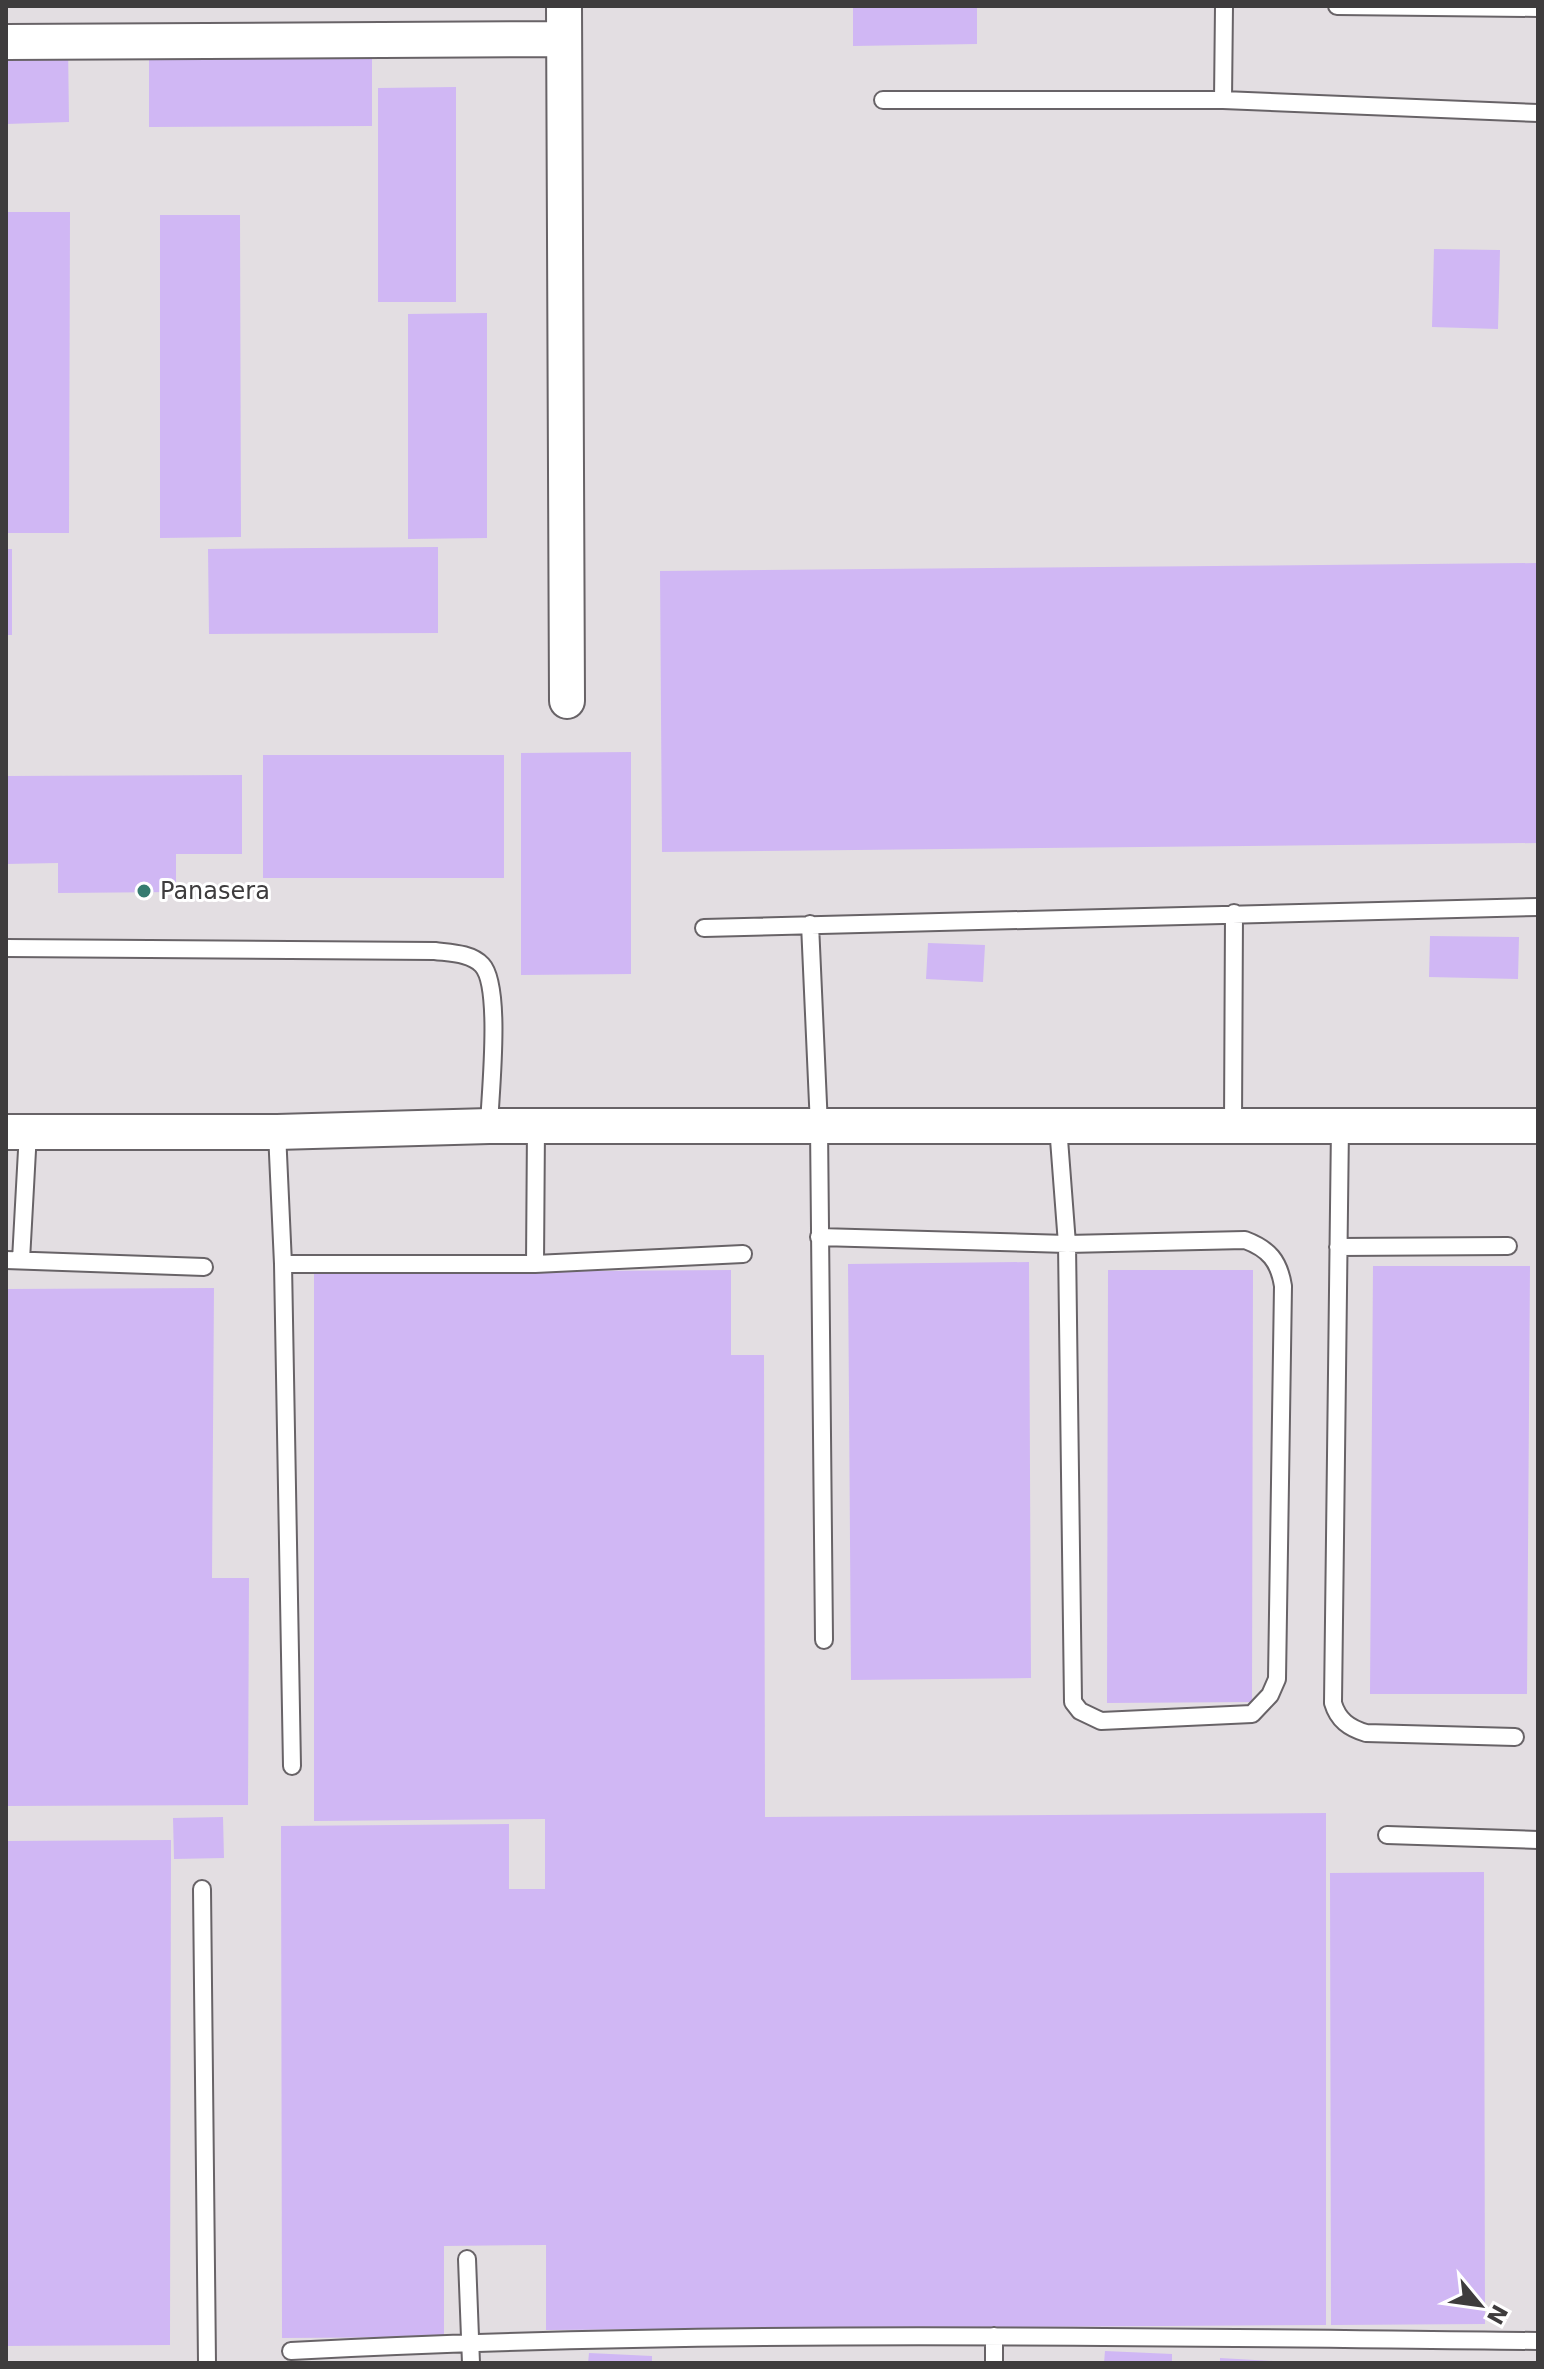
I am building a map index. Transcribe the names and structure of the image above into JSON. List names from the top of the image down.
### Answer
{
  "places": ["Panasera"],
  "north": "bottom right"
}
